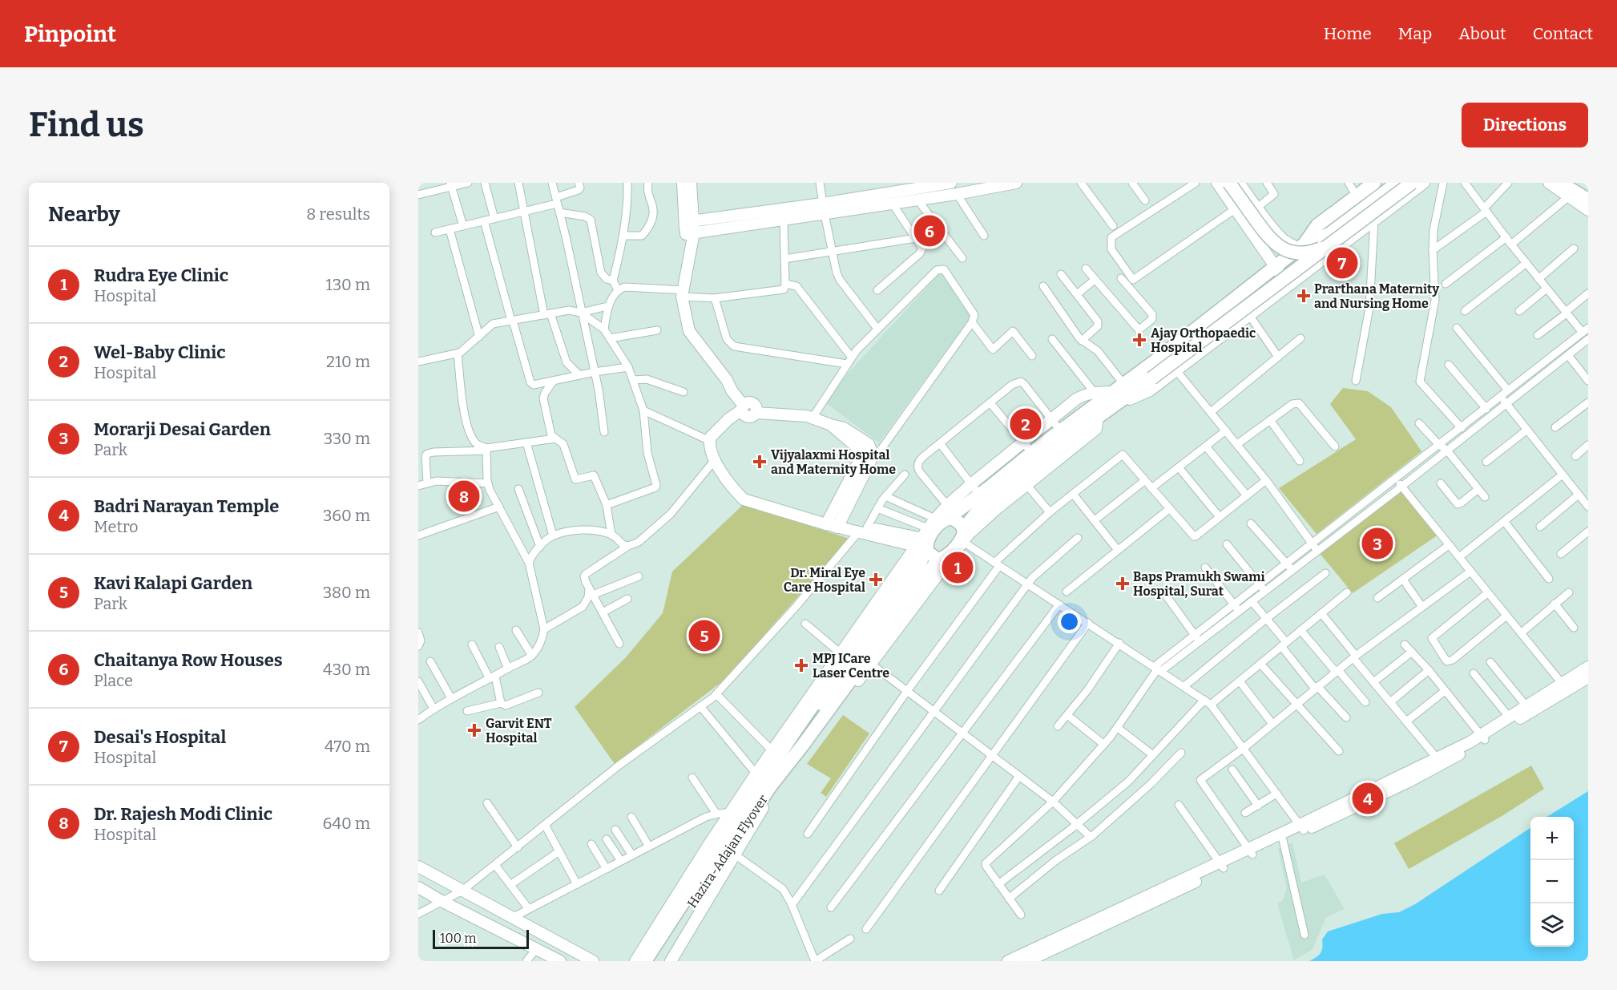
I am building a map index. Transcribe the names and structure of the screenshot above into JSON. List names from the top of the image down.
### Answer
{
  "streets": {
    "highway": ["Hazira-Adajan Flyover"]
  },
  "places": {
    "health": [
      "Prarthana Maternity and Nursing Home",
      "Ajay Orthopaedic Hospital",
      "Vijyalaxmi Hospital and Maternity Home",
      "Dr. Miral Eye Care Hospital",
      "Baps Pramukh Swami Hospital, Surat",
      "MPJ ICare Laser Centre",
      "Garvit ENT Hospital"
    ]
  },
  "scale_bar": "100 m",
  "page": {
    "header": "Pinpoint",
    "nav": [
      "Home",
      "Map",
      "About",
      "Contact"
    ],
    "buttons": "Directions",
    "title": "Find us",
    "heading": ["Nearby", "8 results"],
    "pins": [
      "6",
      "7",
      "2",
      "8",
      "3",
      "1",
      "5",
      "4"
    ],
    "list": [
      {
        "mark": "1",
        "name": "Rudra Eye Clinic",
        "note": "Hospital",
        "value": "130 m"
      },
      {
        "mark": "2",
        "name": "Wel-Baby Clinic",
        "note": "Hospital",
        "value": "210 m"
      },
      {
        "mark": "3",
        "name": "Morarji Desai Garden",
        "note": "Park",
        "value": "330 m"
      },
      {
        "mark": "4",
        "name": "Badri Narayan Temple",
        "note": "Metro",
        "value": "360 m"
      },
      {
        "mark": "5",
        "name": "Kavi Kalapi Garden",
        "note": "Park",
        "value": "380 m"
      },
      {
        "mark": "6",
        "name": "Chaitanya Row Houses",
        "note": "Place",
        "value": "430 m"
      },
      {
        "mark": "7",
        "name": "Desai's Hospital",
        "note": "Hospital",
        "value": "470 m"
      },
      {
        "mark": "8",
        "name": "Dr. Rajesh Modi Clinic",
        "note": "Hospital",
        "value": "640 m"
      }
    ],
    "map_buttons": ["+", "−"],
    "scale": "100 m"
  }
}
